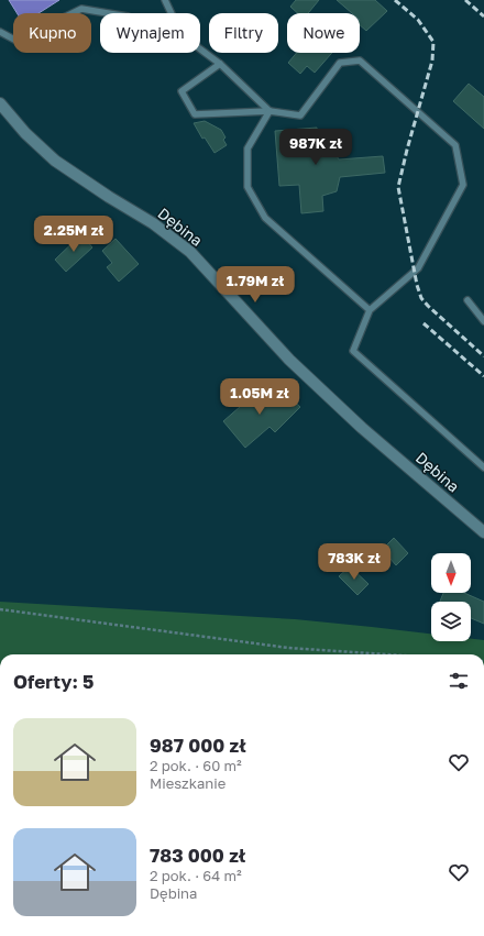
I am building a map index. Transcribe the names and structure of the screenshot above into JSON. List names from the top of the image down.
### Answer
{
  "streets": {
    "street": ["Dębina"]
  },
  "north": "bottom",
  "page": {
    "chip": [
      "Kupno",
      "Wynajem",
      "Filtry",
      "Nowe"
    ],
    "price": [
      "987K zł",
      "2.25M zł",
      "1.79M zł",
      "1.05M zł",
      "783K zł"
    ],
    "heading": "Oferty: 5",
    "list": [
      {
        "name": "987 000 zł",
        "note": "2 pok. · 60 m² · Mieszkanie"
      },
      {
        "name": "783 000 zł",
        "note": "2 pok. · 64 m² · Dębina"
      }
    ]
  }
}
